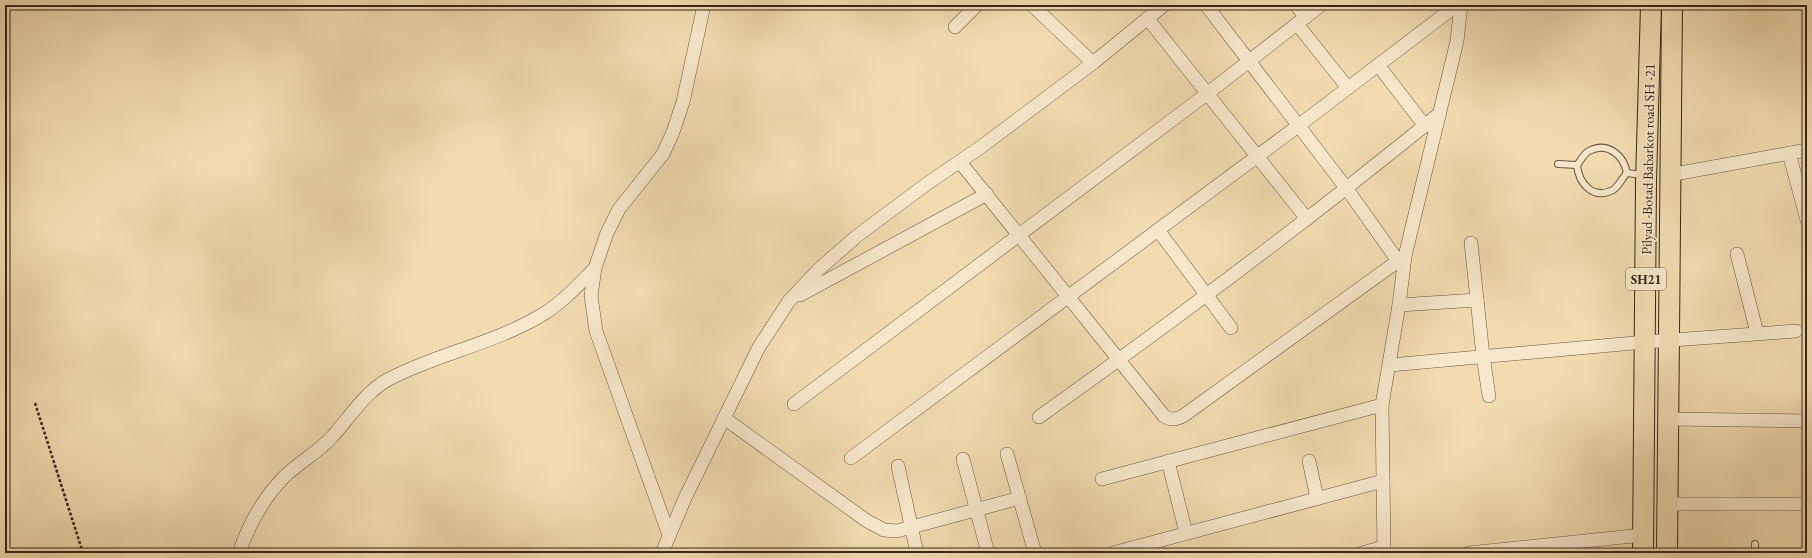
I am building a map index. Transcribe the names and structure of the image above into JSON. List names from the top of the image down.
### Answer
{
  "streets": {
    "main road": ["Pilyad -Botad Babarkot road SH -21", "SH21"]
  }
}
